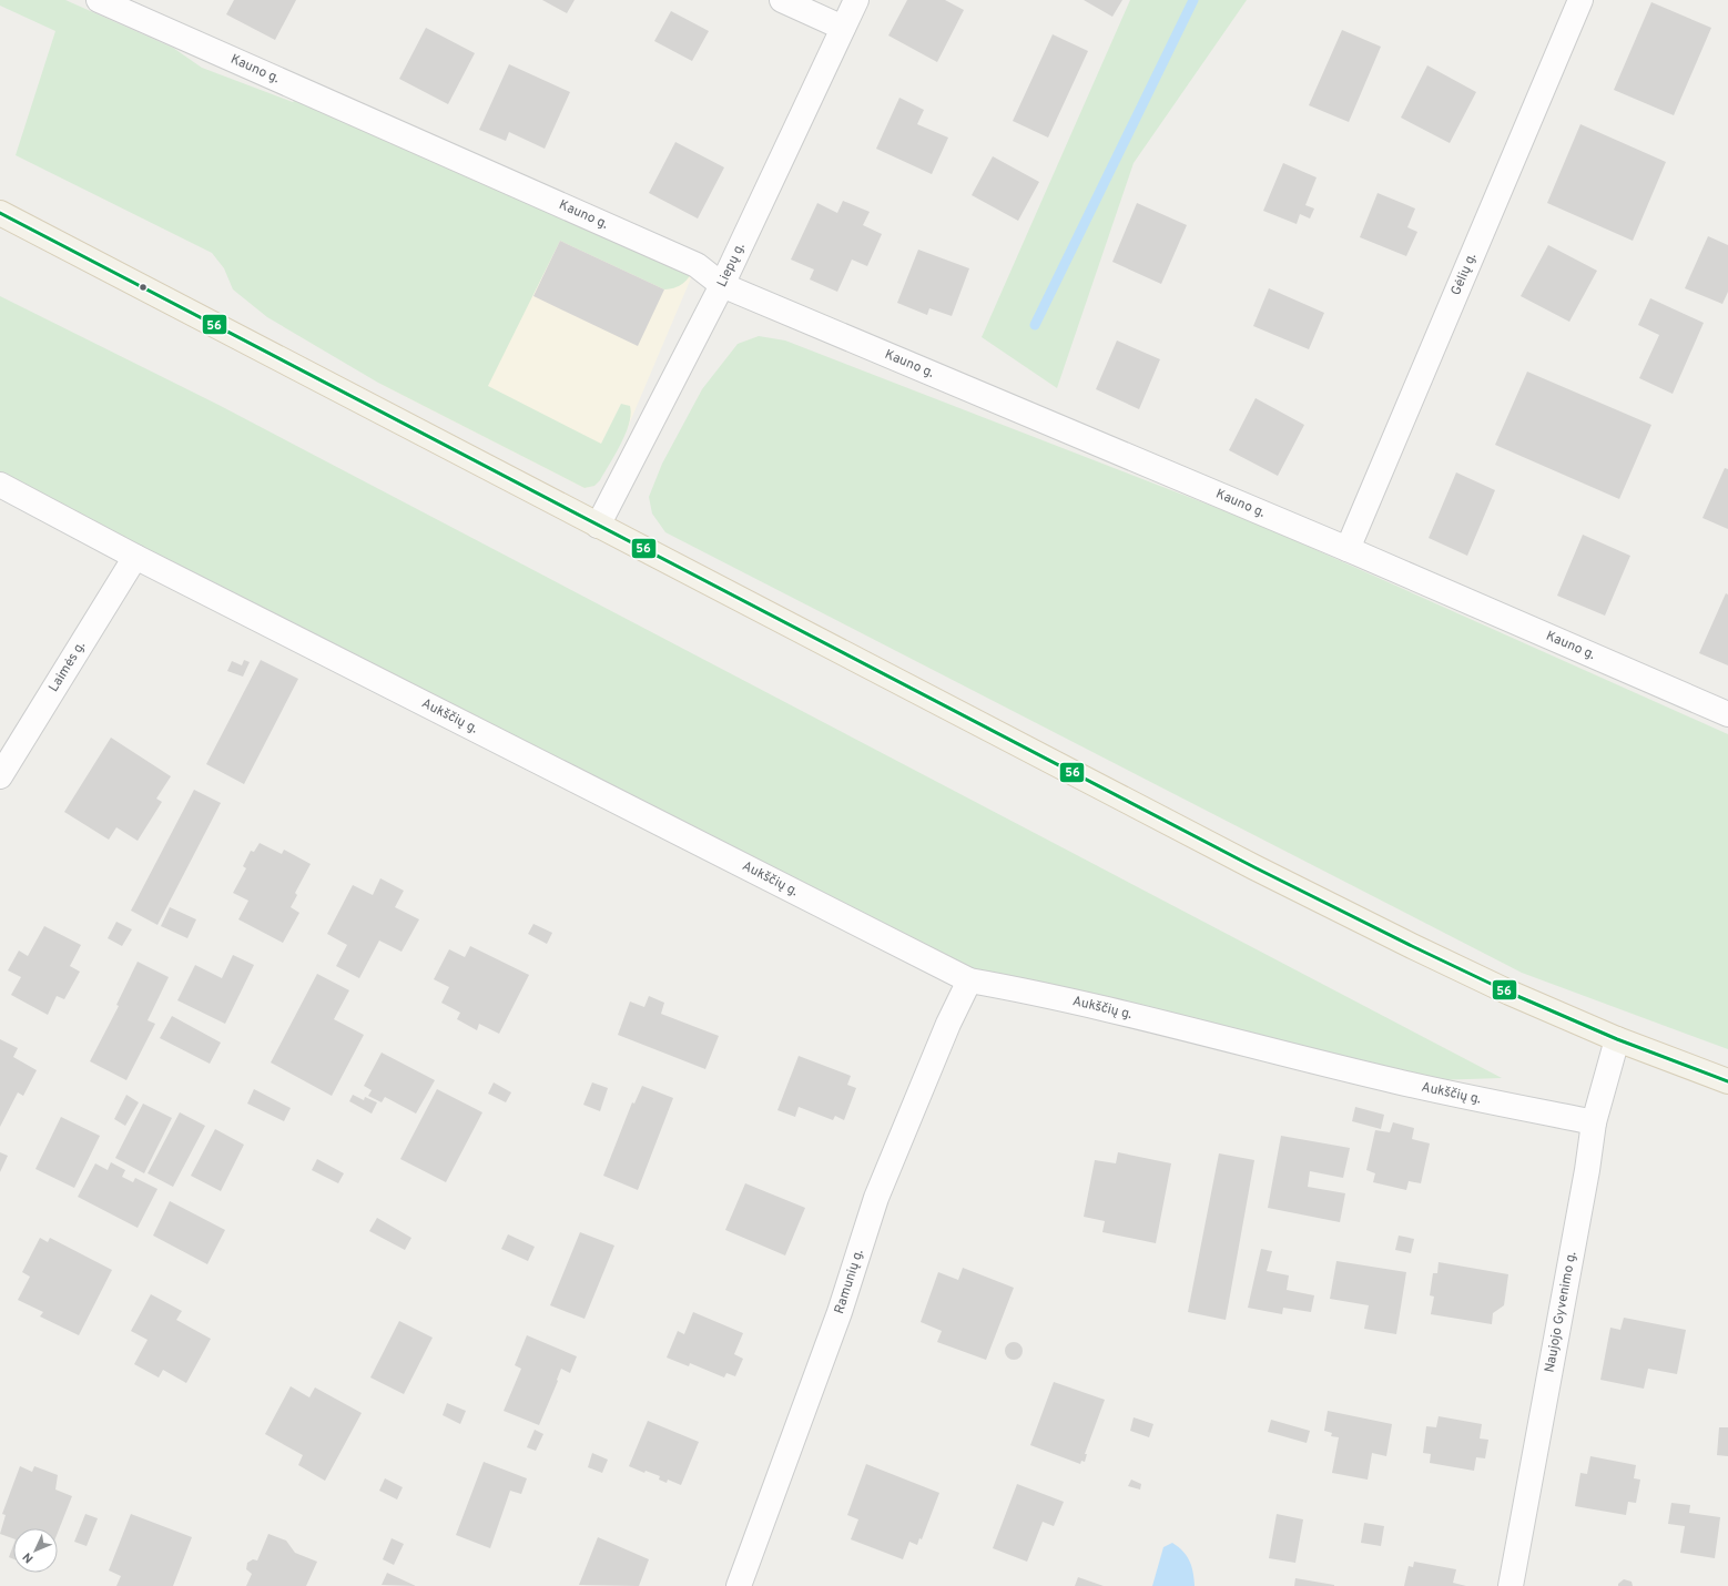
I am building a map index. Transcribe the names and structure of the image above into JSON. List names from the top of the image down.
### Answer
{
  "streets": {
    "street": [
      "Kauno g.",
      "Liepų g.",
      "Gėlių g.",
      "Laimės g.",
      "Aukščių g.",
      "Ramunių g.",
      "Naujojo Gyvenimo g."
    ]
  },
  "crossings": [
    ["Kauno g.", "Liepų g."],
    ["Kauno g.", "Gėlių g."],
    ["Laimės g.", "Aukščių g."],
    ["Aukščių g.", "Ramunių g."],
    ["Aukščių g.", "Naujojo Gyvenimo g."]
  ],
  "lines": ["transit line 56"],
  "north": "bottom left"
}
